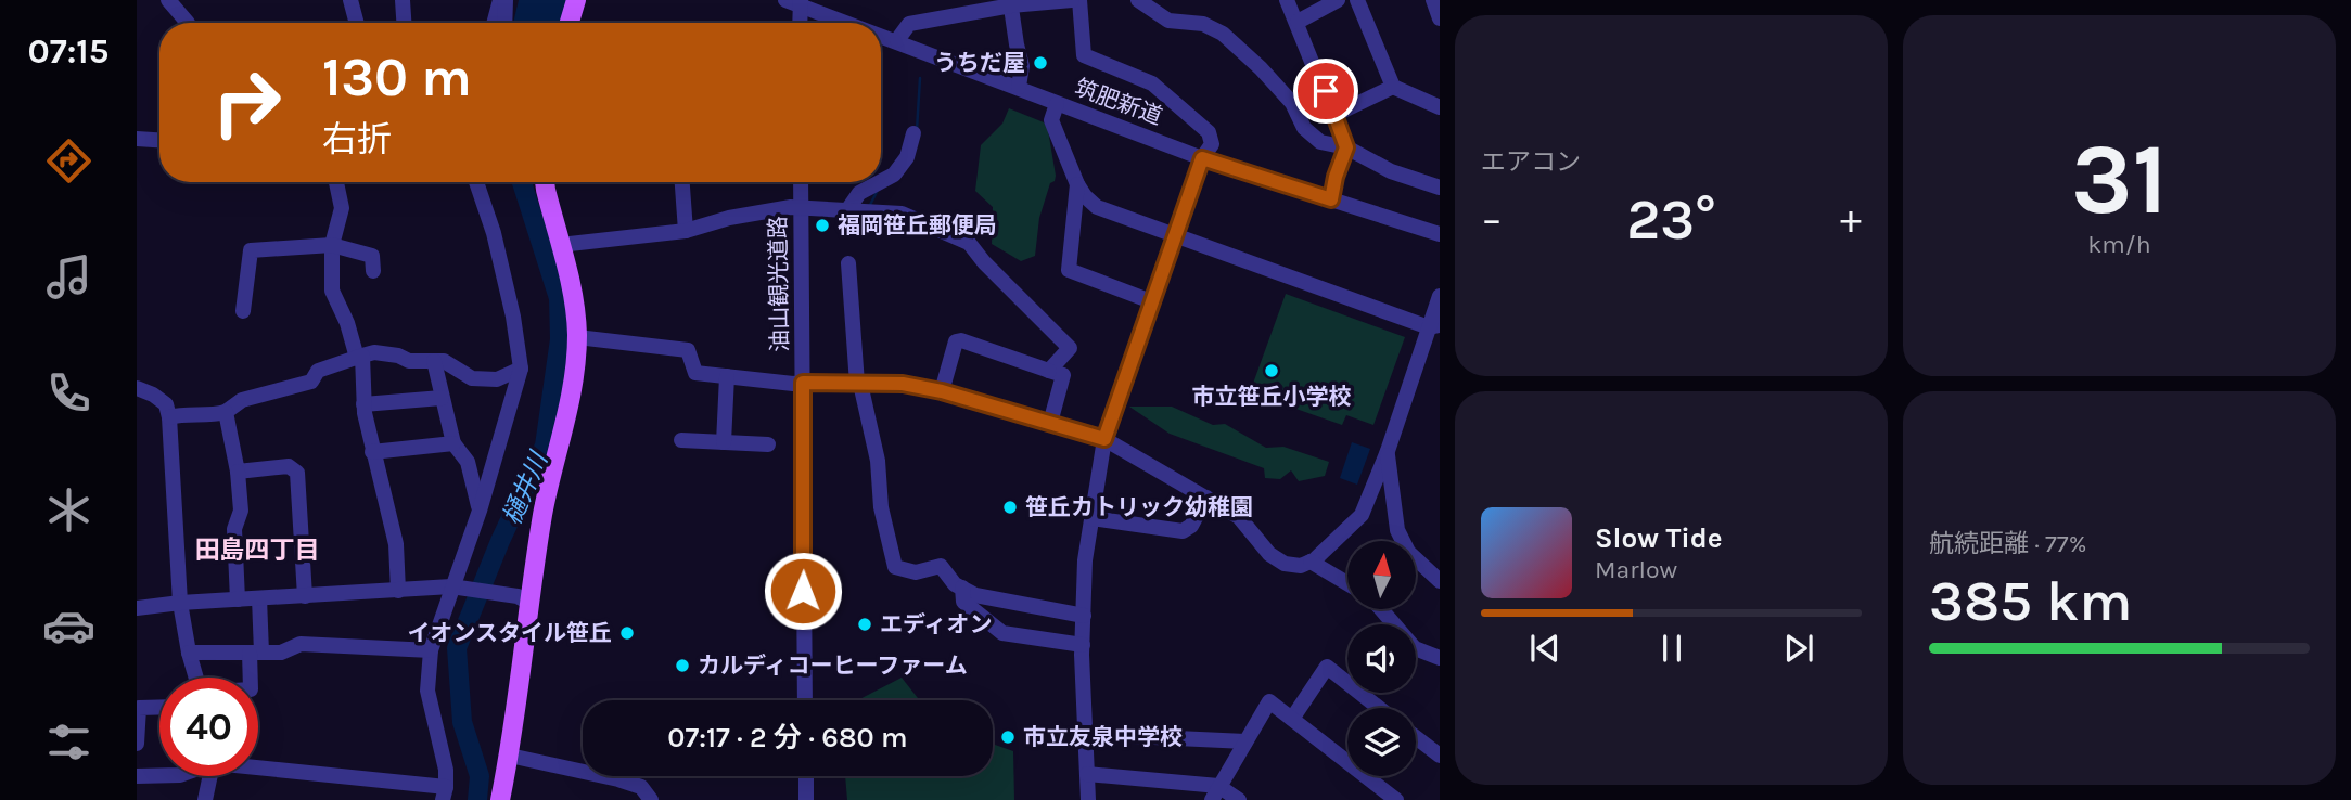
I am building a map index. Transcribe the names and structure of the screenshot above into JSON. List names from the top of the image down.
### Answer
{
  "streets": {
    "street": ["筑肥新道", "油山観光道路"]
  },
  "districts": ["田島四丁目"],
  "water": ["樋井川"],
  "places": [
    "うちだ屋",
    "福岡笹丘郵便局",
    "市立笹丘小学校",
    "笹丘カトリック幼稚園",
    "エディオン",
    "イオンスタイル笹丘",
    "カルディコーヒーファーム",
    "市立友泉中学校"
  ],
  "north": "top",
  "page": {
    "tabs": "07:15",
    "tile": [
      "エアコン",
      ["31", "km/h"],
      ["航続距離 · 77%", "385 km"]
    ],
    "turn": ["130 m", "右折"],
    "heat": ["−", "23°", "+"],
    "song": ["Slow Tide", "Marlow"],
    "limit": "40",
    "trip": "07:17 · 2 分 · 680 m"
  }
}
